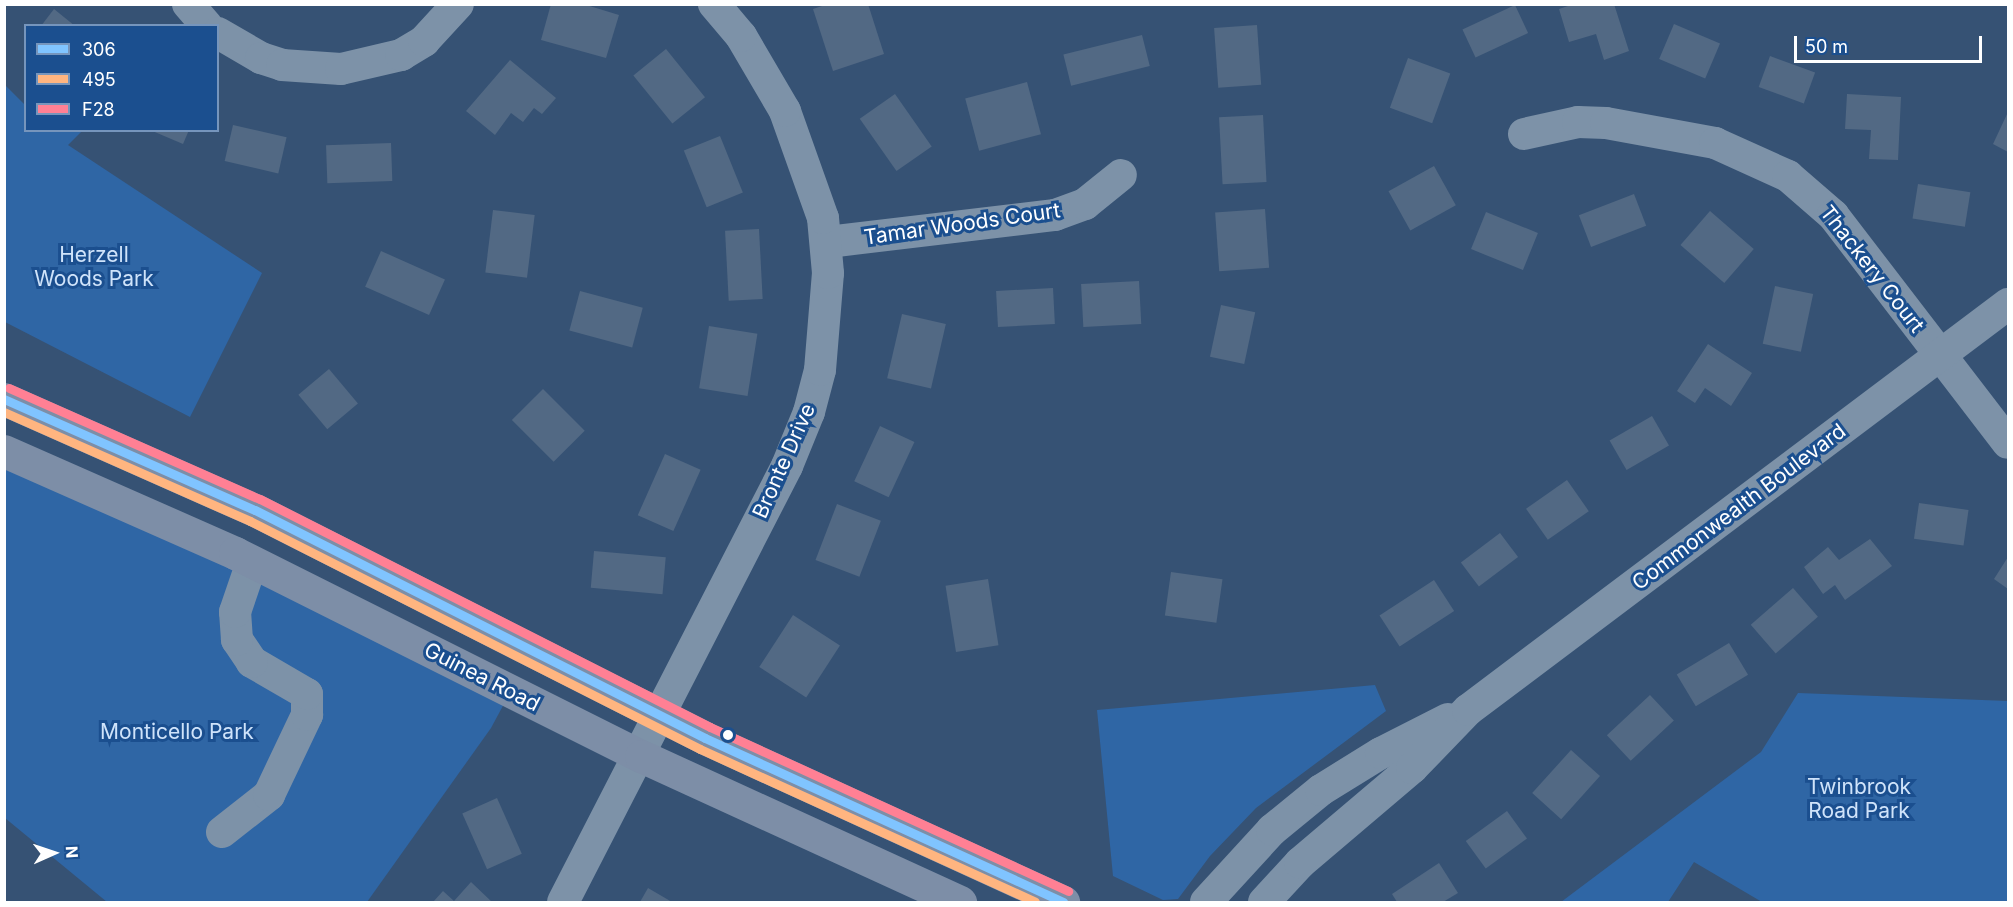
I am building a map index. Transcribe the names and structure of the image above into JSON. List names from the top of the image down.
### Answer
{
  "streets": {
    "main road": ["Guinea Road"],
    "street": [
      "Tamar Woods Court",
      "Thackery Court",
      "Bronte Drive",
      "Commonwealth Boulevard"
    ]
  },
  "crossings": [
    ["Tamar Woods Court", "Bronte Drive"],
    ["Thackery Court", "Commonwealth Boulevard"],
    ["Bronte Drive", "Guinea Road"]
  ],
  "parks": ["Herzell Woods Park", "Monticello Park", "Twinbrook Road Park"],
  "lines": ["transit line F28", "transit line 306", "transit line 495"],
  "legend": ["306", "495", "F28"],
  "scale_bar": "50 m",
  "north": "right"
}
